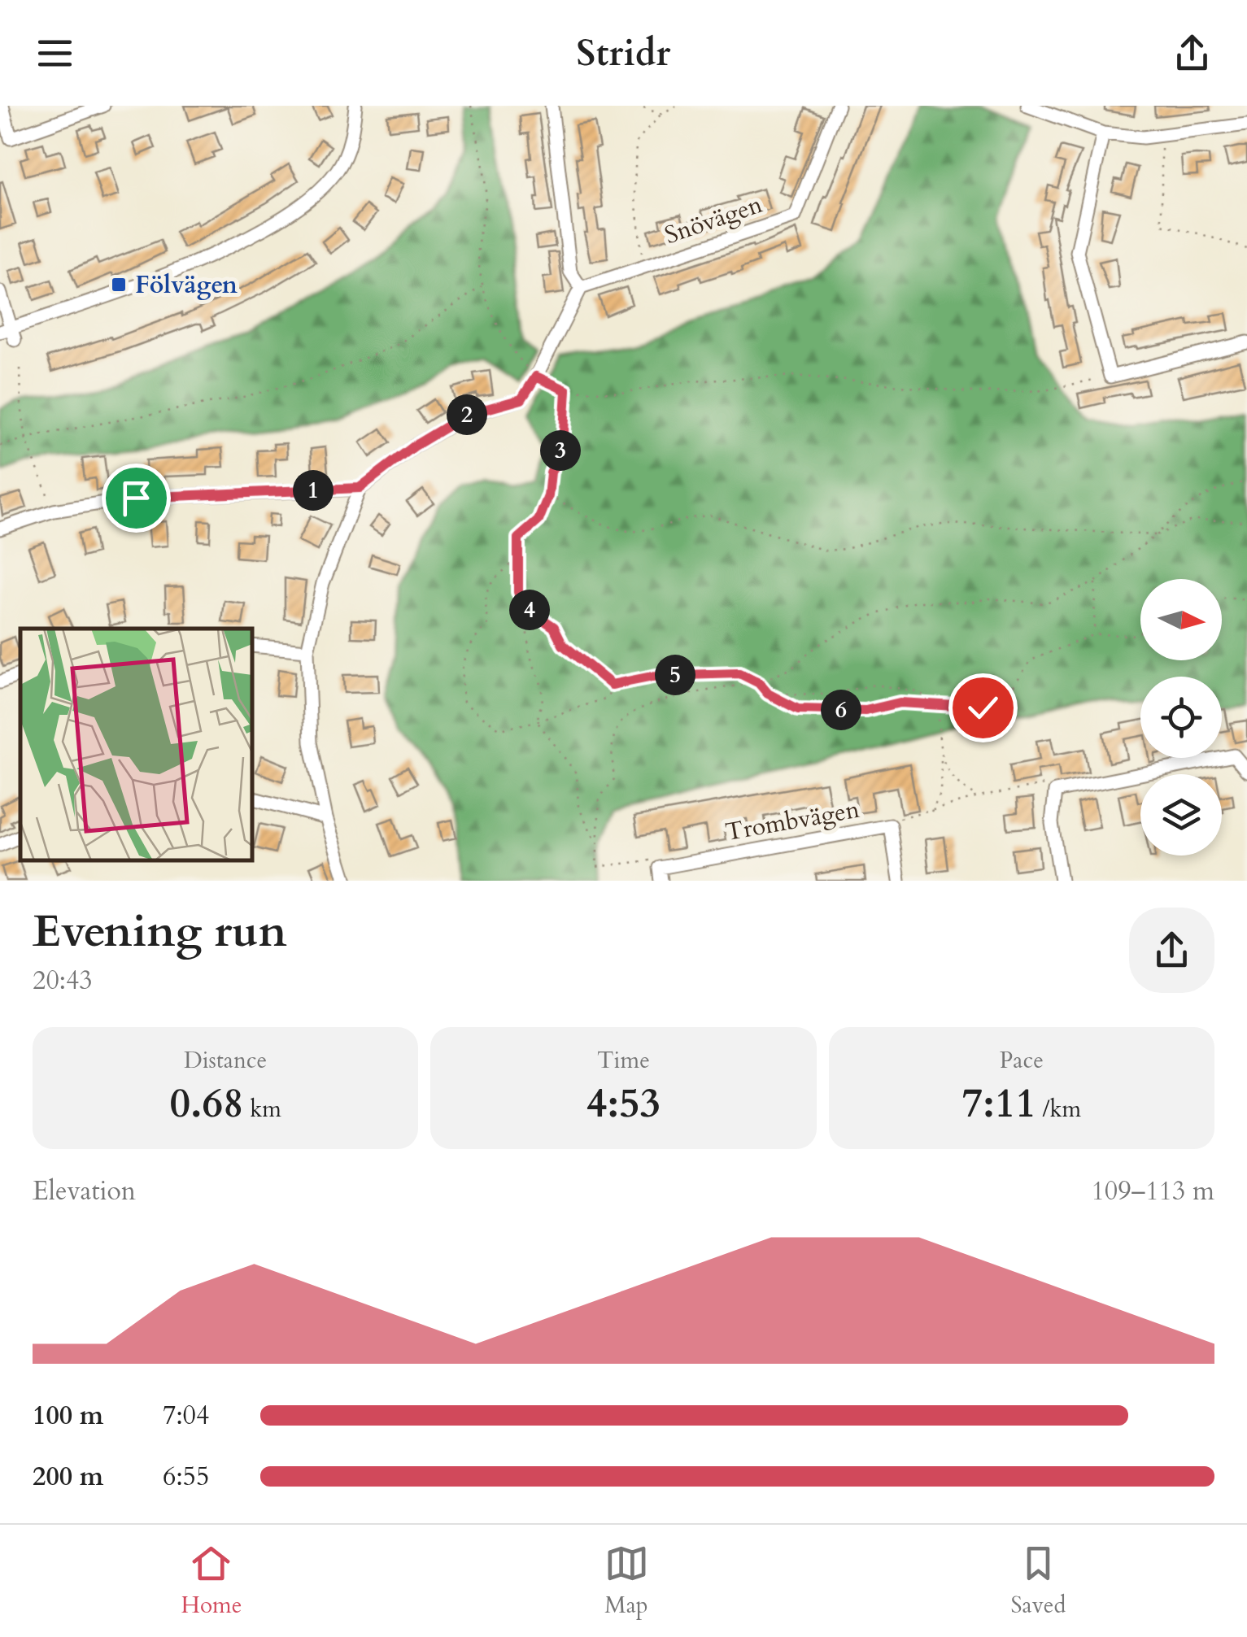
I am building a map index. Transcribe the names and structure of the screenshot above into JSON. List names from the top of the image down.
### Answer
{
  "streets": {
    "street": ["Snövägen", "Trombvägen"]
  },
  "places": {
    "transit": ["Fölvägen"]
  },
  "north": "right",
  "page": {
    "header": "Stridr",
    "pins": [
      "2",
      "3",
      "1",
      "4",
      "5",
      "6"
    ],
    "heading": ["Evening run", "20:43"],
    "stats": [
      ["Distance", "0.68 km"],
      ["Time", "4:53"],
      ["Pace", "7:11 /km"]
    ],
    "chart": ["Elevation", "109–113 m"],
    "list": [
      {
        "name": "100 m",
        "note": "7:04"
      },
      {
        "name": "200 m",
        "note": "6:55"
      }
    ],
    "tabs": ["Home", "Map", "Saved"]
  }
}
